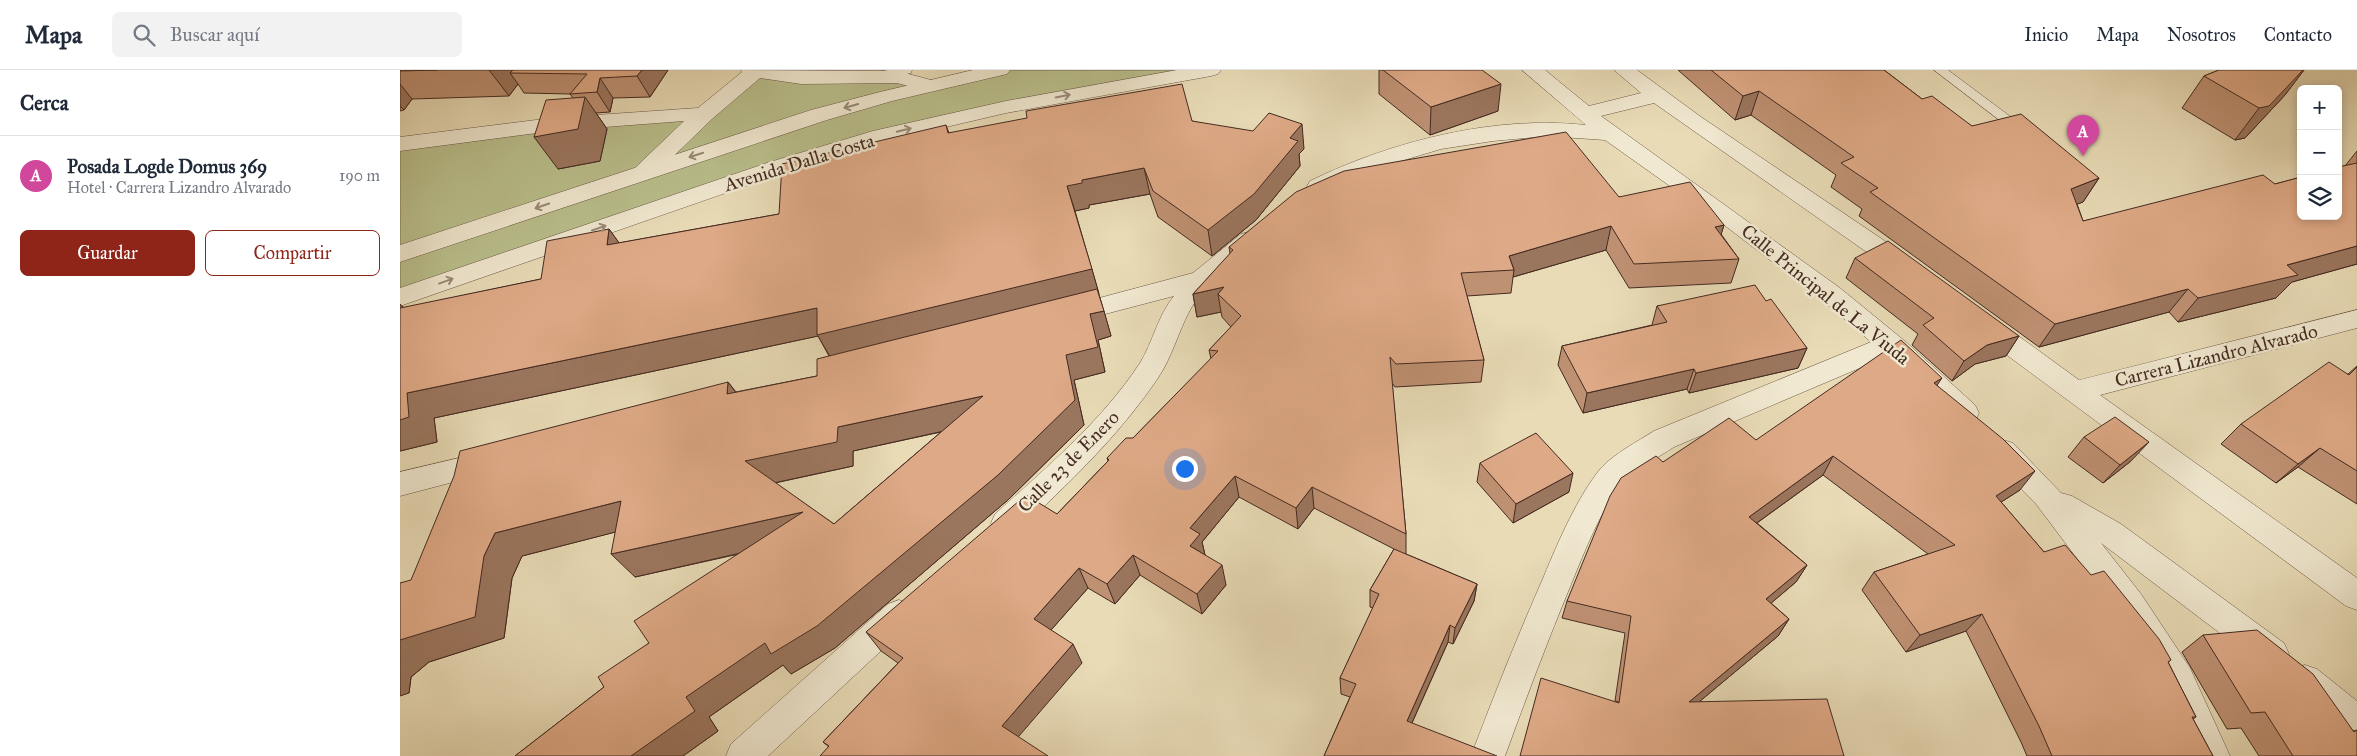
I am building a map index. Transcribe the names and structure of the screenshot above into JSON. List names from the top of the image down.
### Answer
{
  "streets": {
    "street": [
      "Avenida Dalla Costa",
      "Calle Principal de La Viuda",
      "Carrera Lizandro Alvarado",
      "Calle 23 de Enero"
    ]
  },
  "page": {
    "header": "Mapa",
    "search": "Buscar aquí",
    "nav": [
      "Inicio",
      "Mapa",
      "Nosotros",
      "Contacto"
    ],
    "heading": "Cerca",
    "map_buttons": ["+", "−"],
    "pins": "A",
    "list": [
      {
        "mark": "A",
        "name": "Posada Logde Domus 369",
        "note": "Hotel · Carrera Lizandro Alvarado",
        "value": "190 m"
      }
    ],
    "buttons": ["Guardar", "Compartir"]
  }
}
